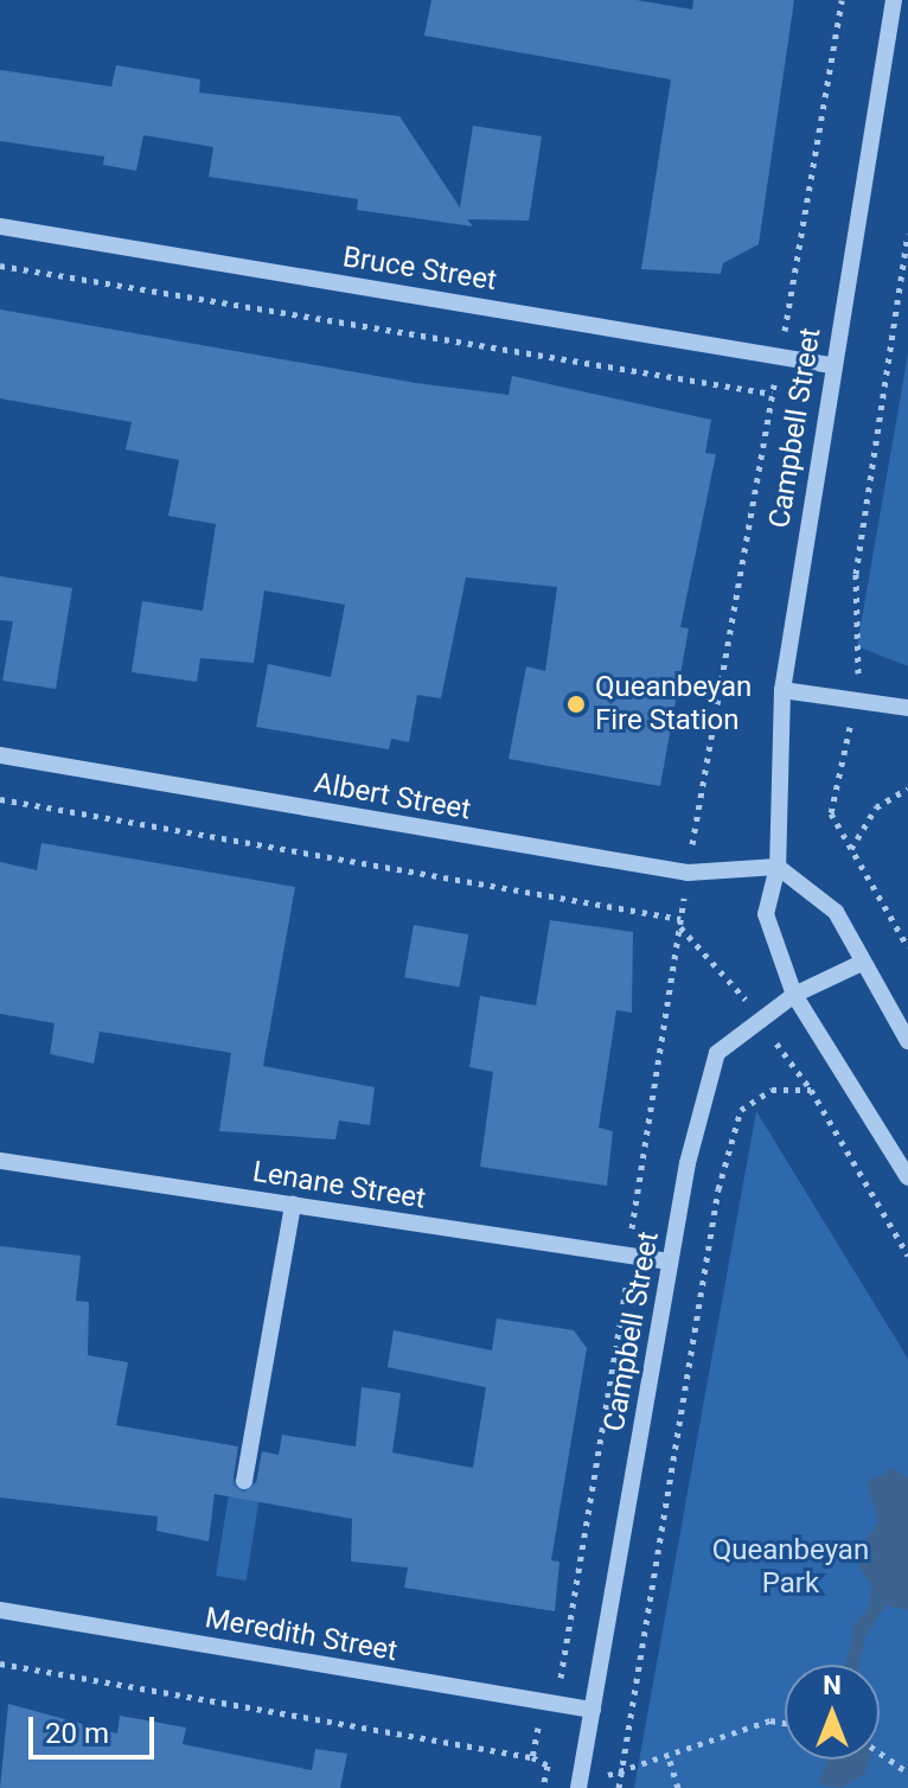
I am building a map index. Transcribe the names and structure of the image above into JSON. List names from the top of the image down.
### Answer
{
  "streets": {
    "street": [
      "Bruce Street",
      "Campbell Street",
      "Albert Street",
      "Lenane Street",
      "Meredith Street"
    ]
  },
  "crossings": [
    ["Bruce Street", "Campbell Street"],
    ["Campbell Street", "Albert Street"],
    ["Campbell Street", "Lenane Street"],
    ["Campbell Street", "Meredith Street"]
  ],
  "parks": ["Queanbeyan Park"],
  "places": ["Queanbeyan Fire Station"],
  "scale_bar": "20 m",
  "north": "top"
}
